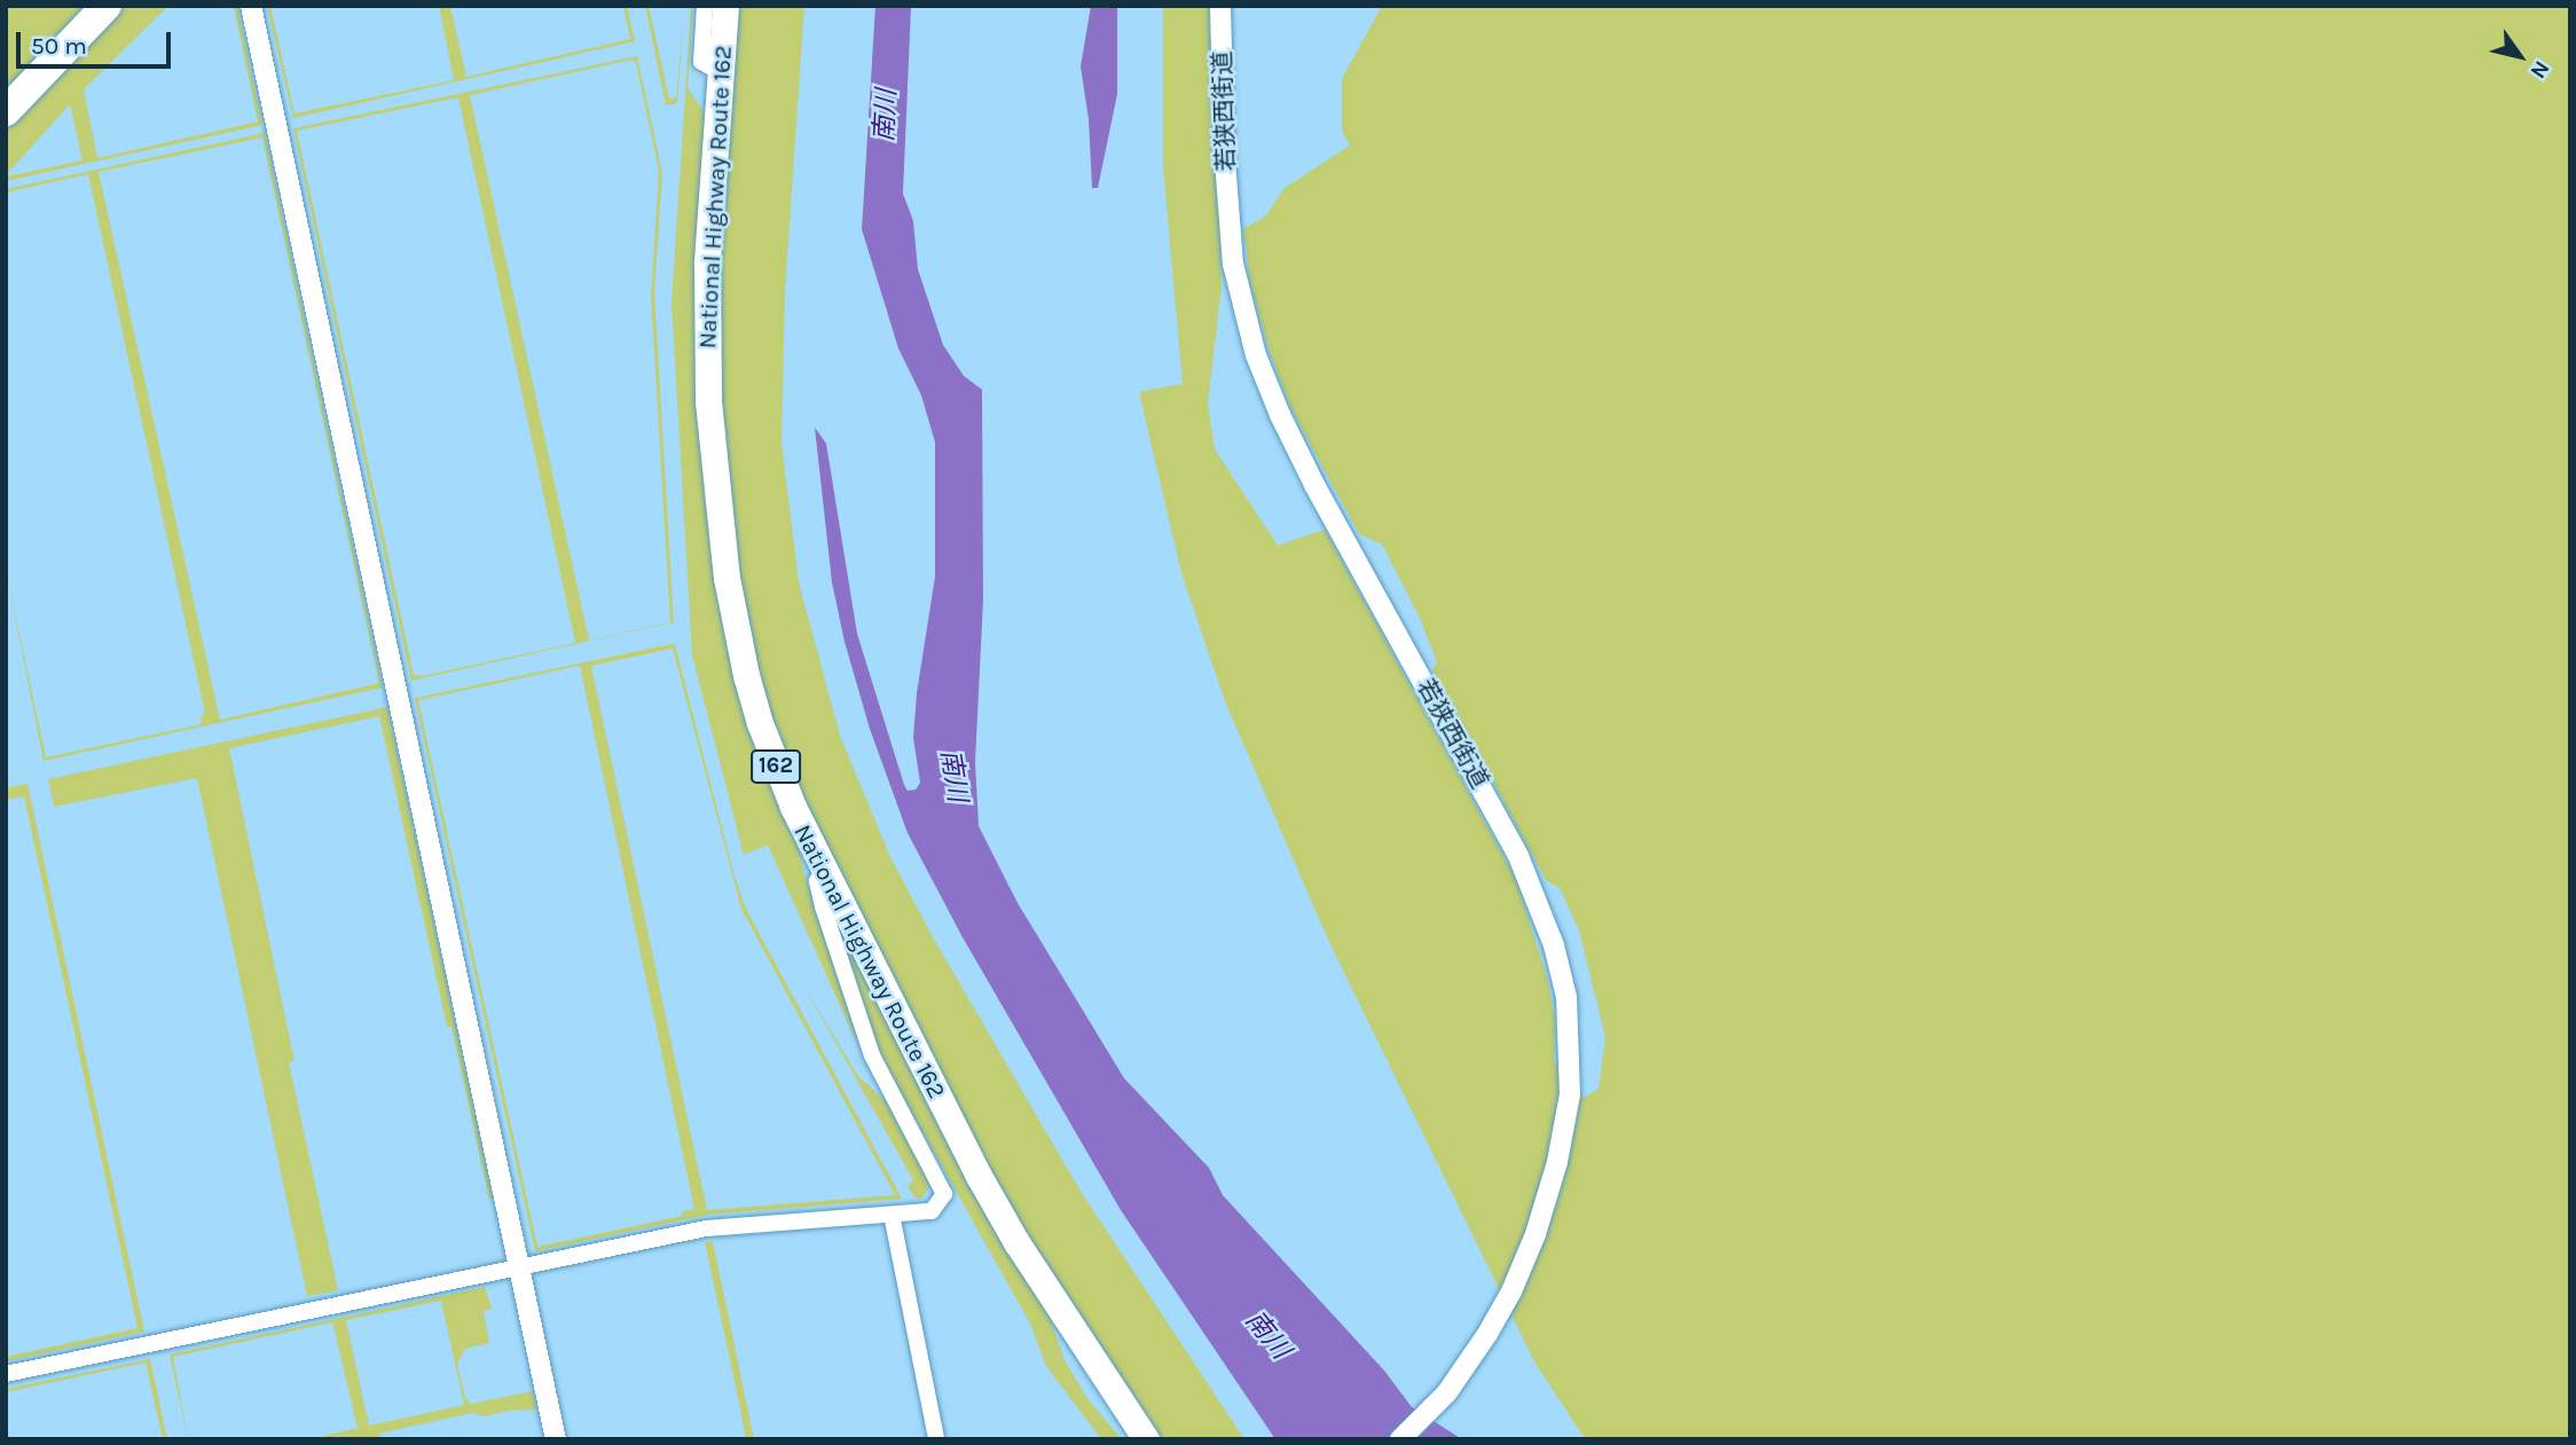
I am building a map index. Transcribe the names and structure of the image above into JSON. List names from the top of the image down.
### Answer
{
  "streets": {
    "highway": ["National Highway Route 162", "162"],
    "street": ["若狭西街道"]
  },
  "water": ["南川"],
  "scale_bar": "50 m",
  "north": "bottom right"
}
